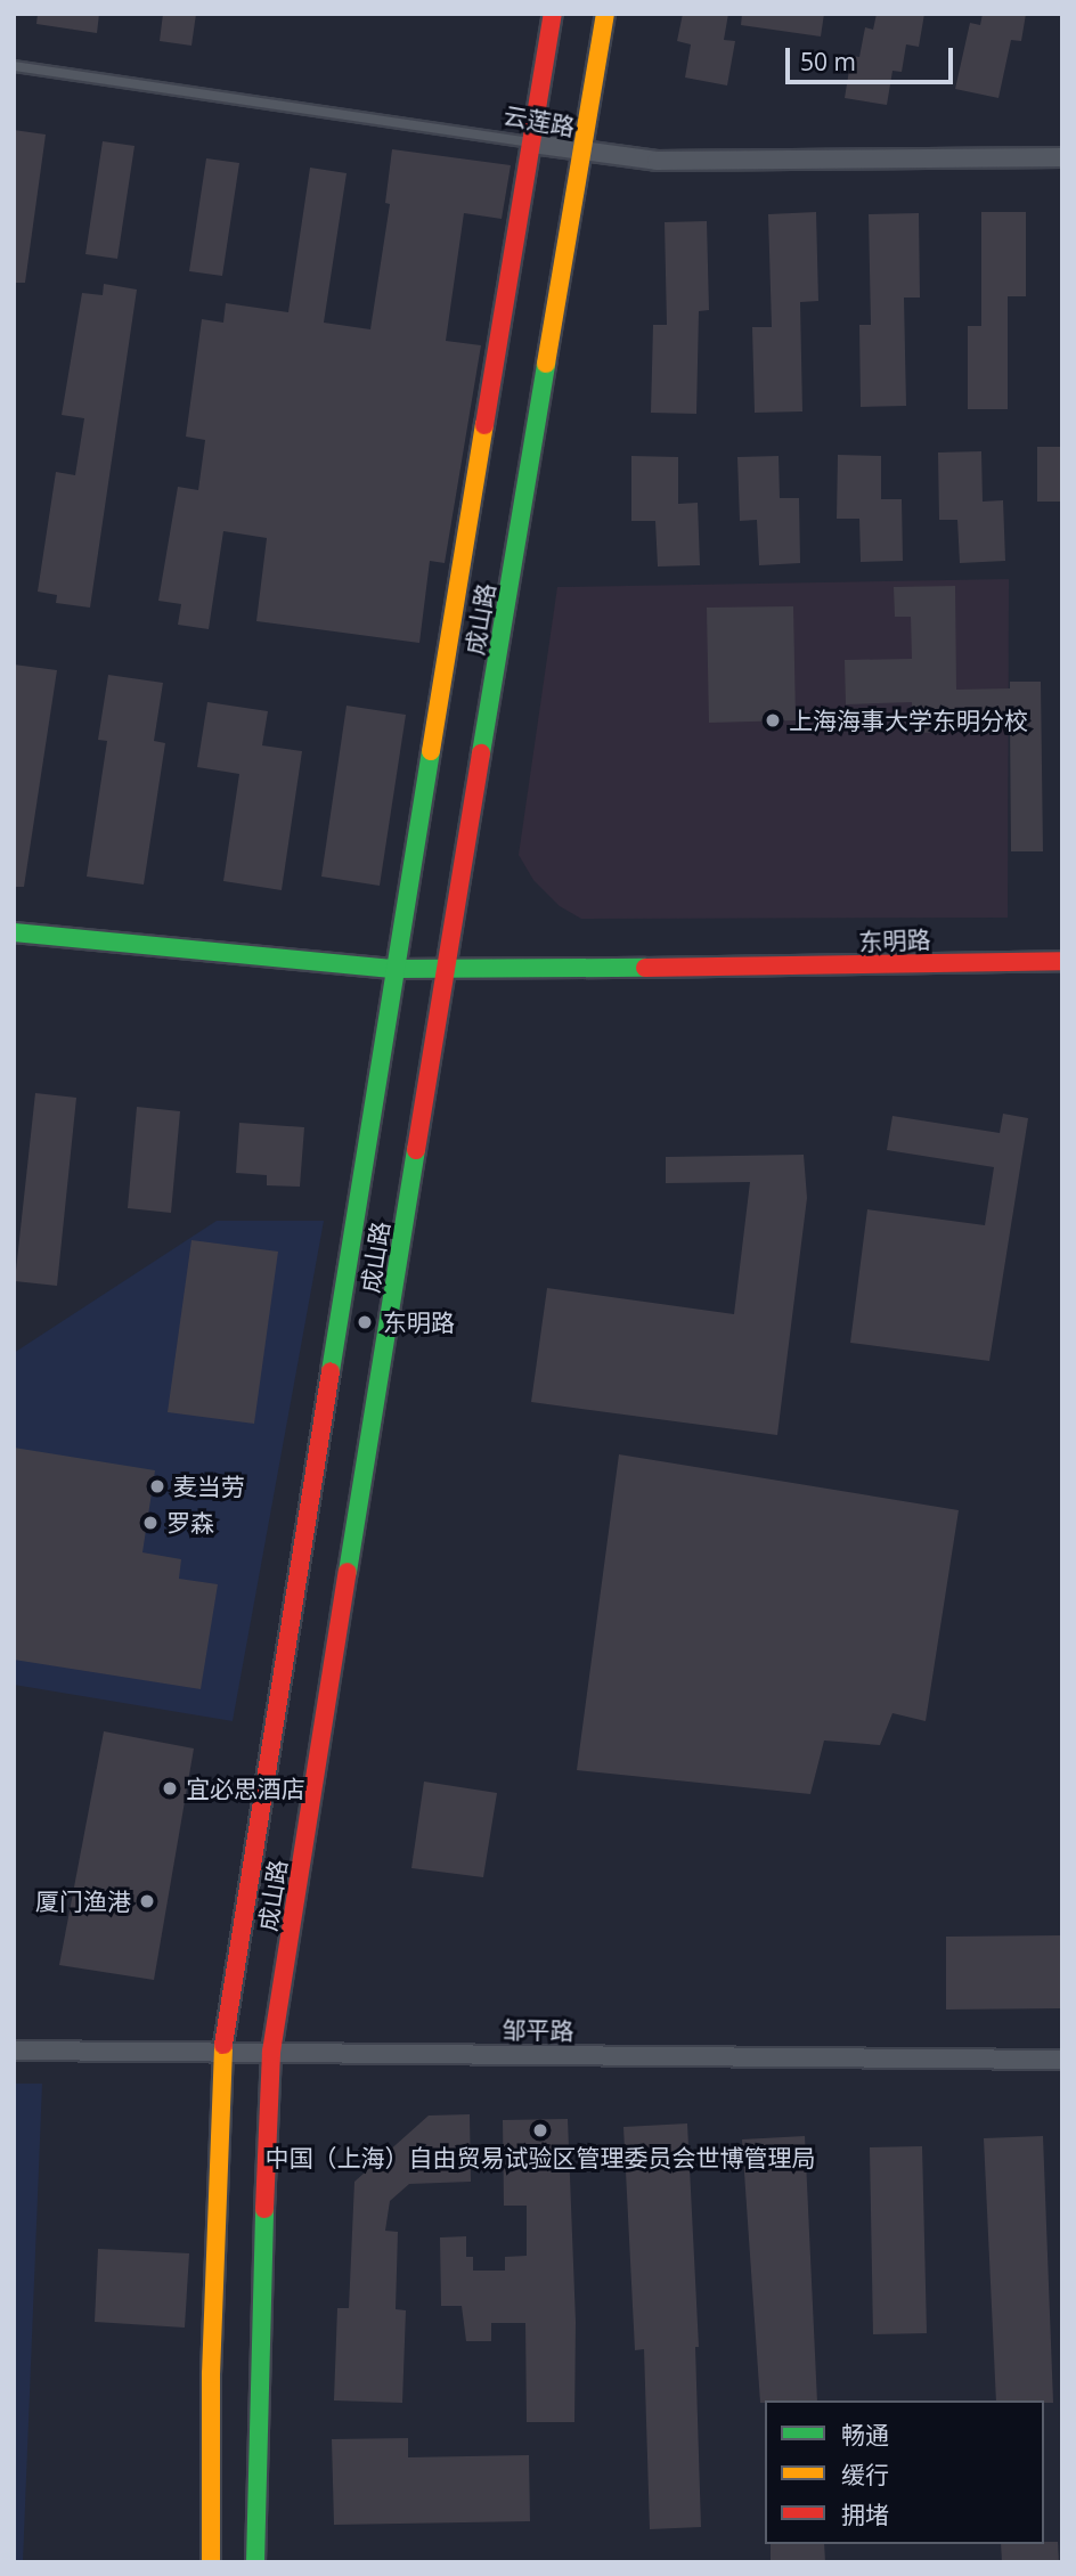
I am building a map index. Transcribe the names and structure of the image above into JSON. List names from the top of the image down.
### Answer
{
  "streets": {
    "main road": ["成山路", "东明路"],
    "street": ["云莲路", "邹平路"]
  },
  "crossings": [
    ["云莲路", "成山路"],
    ["成山路", "东明路"],
    ["成山路", "邹平路"]
  ],
  "places": [
    "上海海事大学东明分校",
    "东明路",
    "麦当劳",
    "罗森",
    "宜必思酒店",
    "厦门渔港",
    "中国（上海）自由贸易试验区管理委员会世博管理局"
  ],
  "legend": ["畅通", "缓行", "拥堵"],
  "scale_bar": "50 m"
}
